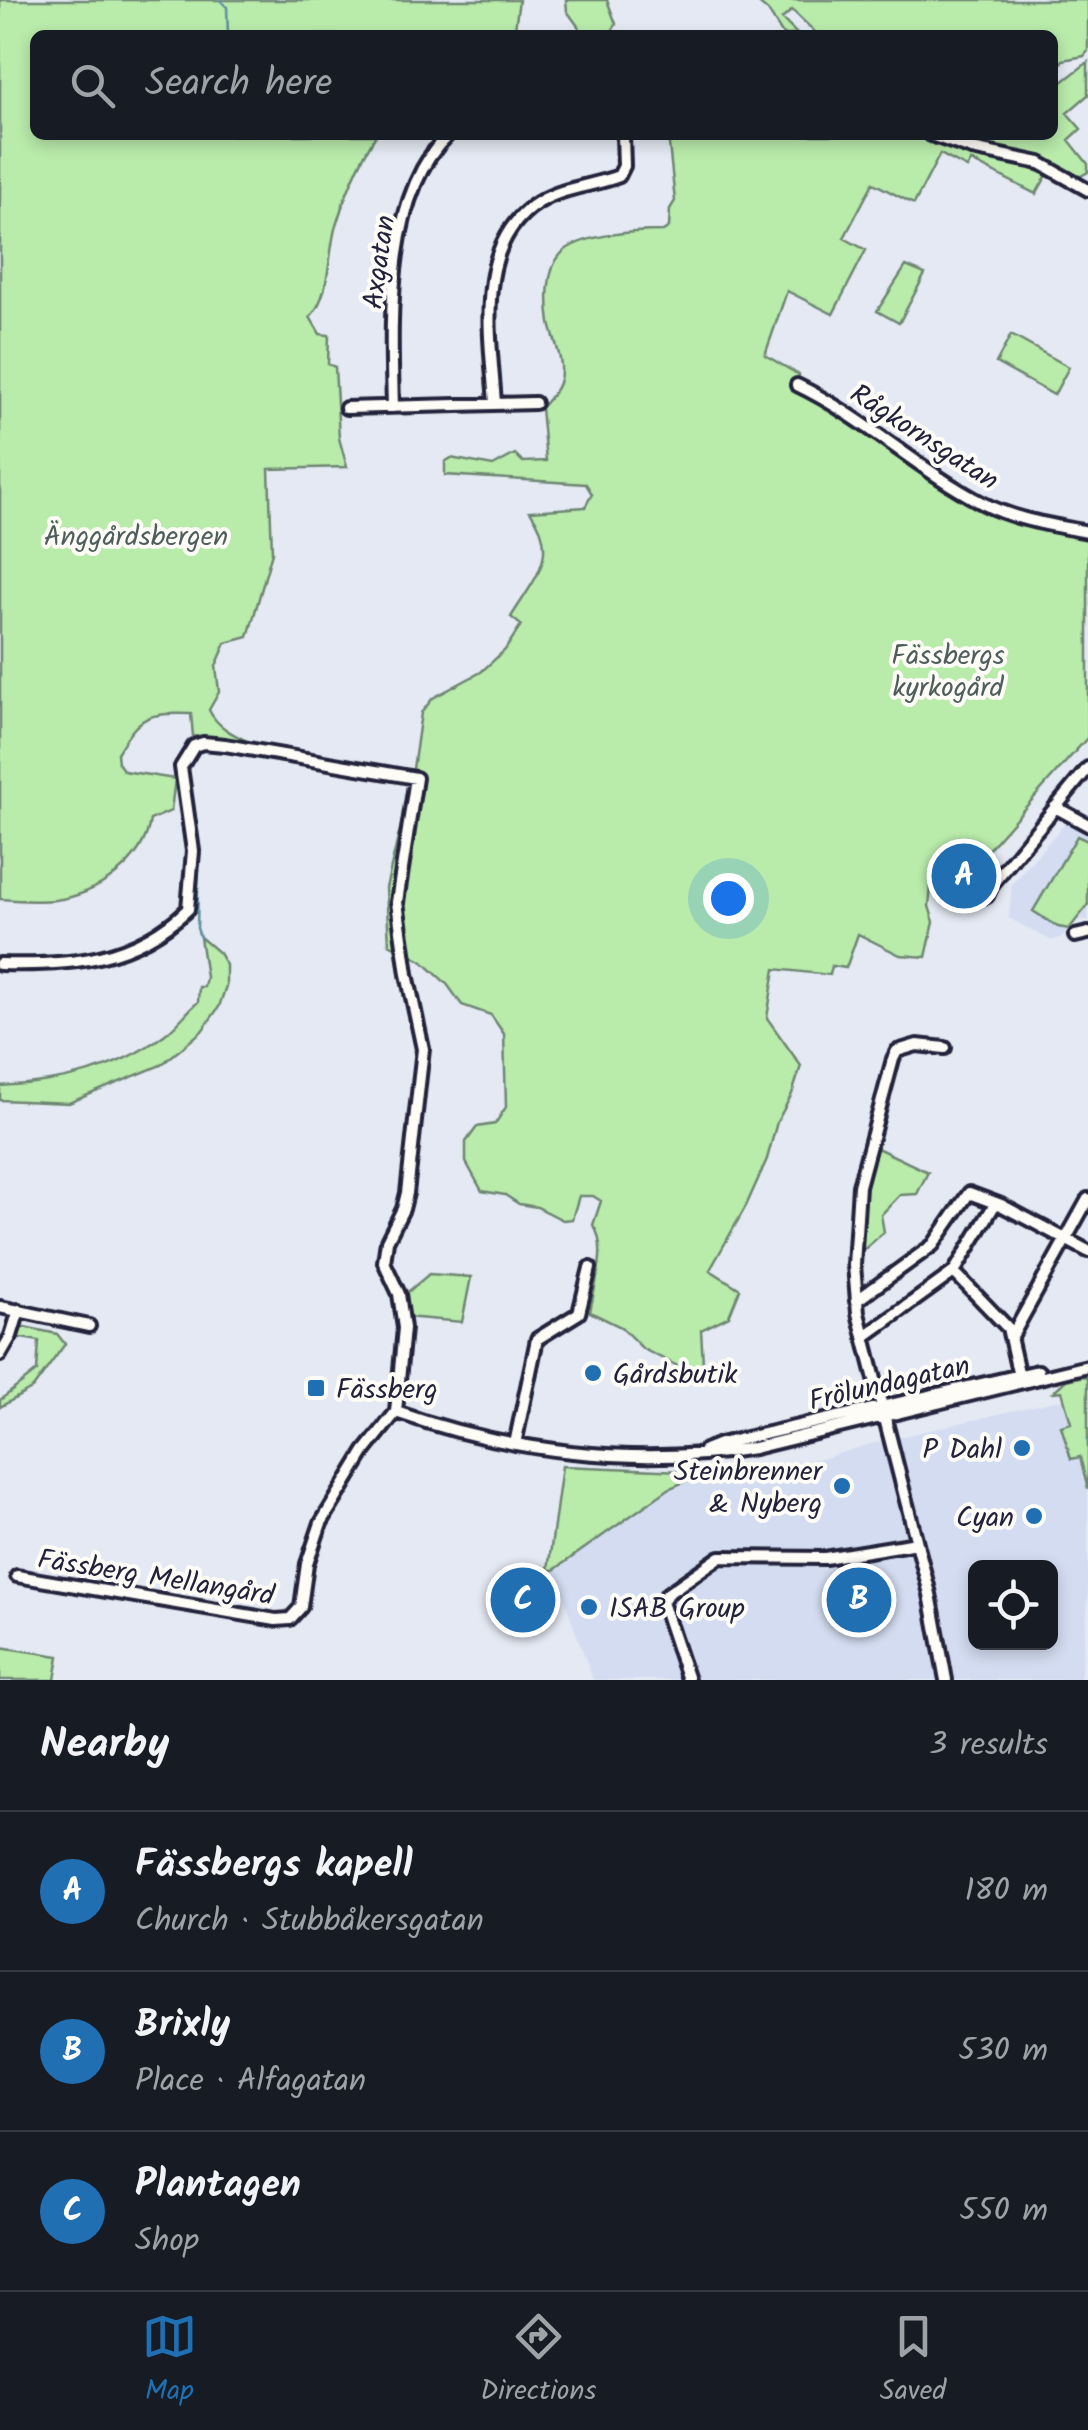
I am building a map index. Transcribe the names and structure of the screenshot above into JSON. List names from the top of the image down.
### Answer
{
  "streets": {
    "street": [
      "Axgatan",
      "Rågkornsgatan",
      "Frölundagatan",
      "Fässberg Mellangård"
    ]
  },
  "crossings": [
    ["Frölundagatan", "Fässberg Mellangård"]
  ],
  "parks": ["Änggårdsbergen", "Fässbergs kyrkogård"],
  "places": {
    "other": [
      "Gårdsbutik",
      "P Dahl",
      "Steinbrenner & Nyberg",
      "Cyan",
      "ISAB Group"
    ],
    "transit": ["Fässberg"]
  },
  "page": {
    "search": "Search here",
    "pins": ["A", "B", "C"],
    "heading": ["Nearby", "3 results"],
    "list": [
      {
        "mark": "A",
        "name": "Fässbergs kapell",
        "note": "Church · Stubbåkersgatan",
        "value": "180 m"
      },
      {
        "mark": "B",
        "name": "Brixly",
        "note": "Place · Alfagatan",
        "value": "530 m"
      },
      {
        "mark": "C",
        "name": "Plantagen",
        "note": "Shop",
        "value": "550 m"
      }
    ],
    "nav": ["Map", "Directions", "Saved"]
  }
}
